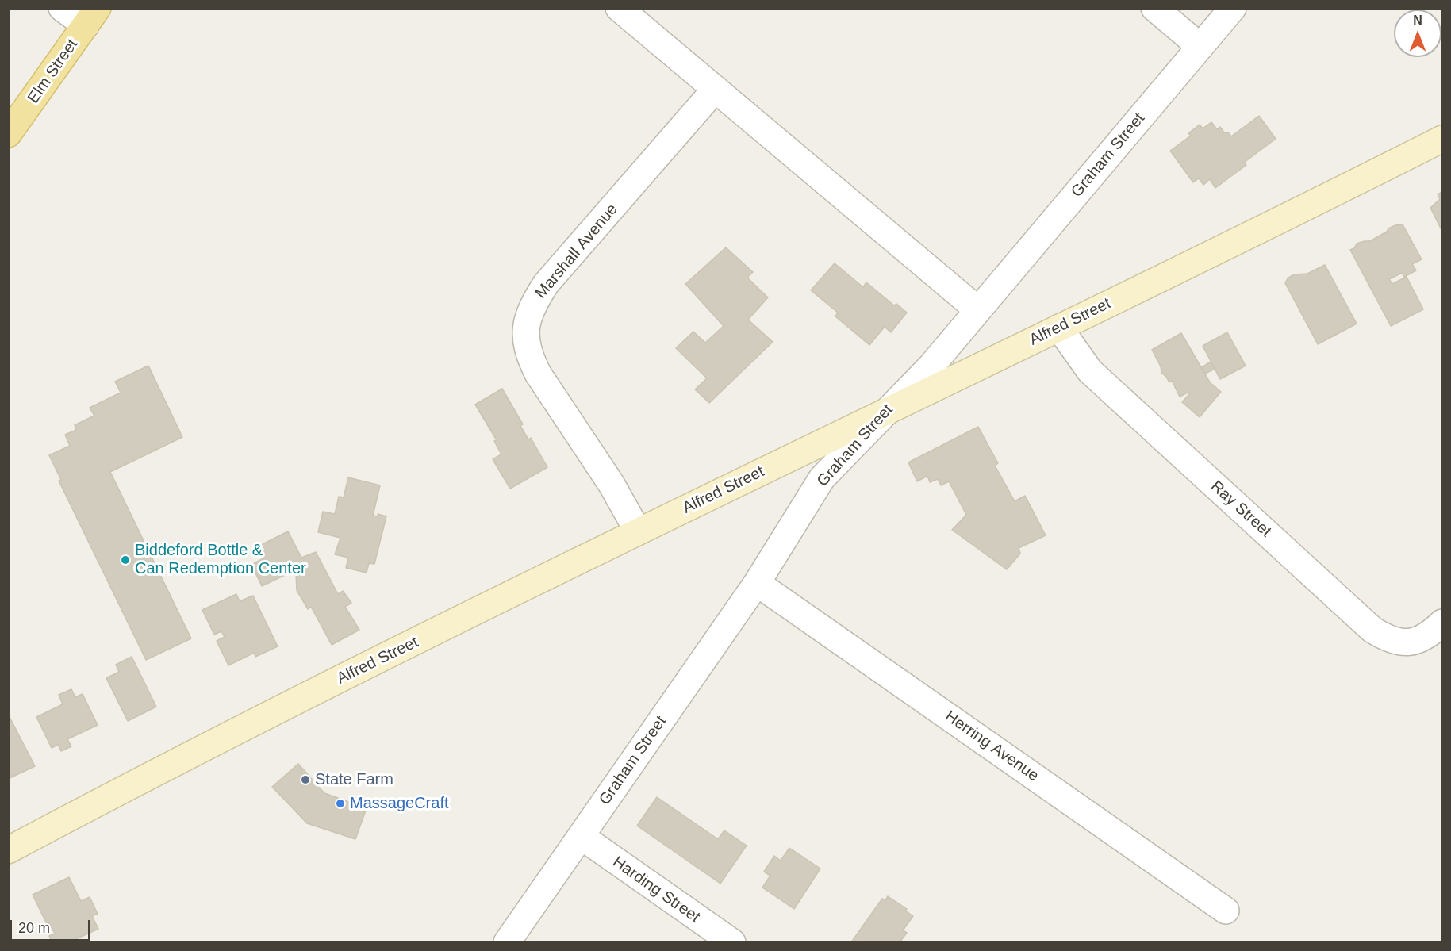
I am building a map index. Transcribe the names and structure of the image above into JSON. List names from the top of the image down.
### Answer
{
  "streets": {
    "main road": ["Elm Street", "Alfred Street"],
    "street": [
      "Graham Street",
      "Marshall Avenue",
      "Ray Street",
      "Herring Avenue",
      "Harding Street"
    ]
  },
  "crossings": [
    ["Graham Street", "Alfred Street"],
    ["Graham Street", "Herring Avenue"],
    ["Graham Street", "Harding Street"],
    ["Marshall Avenue", "Alfred Street"],
    ["Alfred Street", "Ray Street"]
  ],
  "places": ["Biddeford Bottle & Can Redemption Center", "State Farm", "MassageCraft"],
  "scale_bar": "20 m",
  "north": "top"
}
